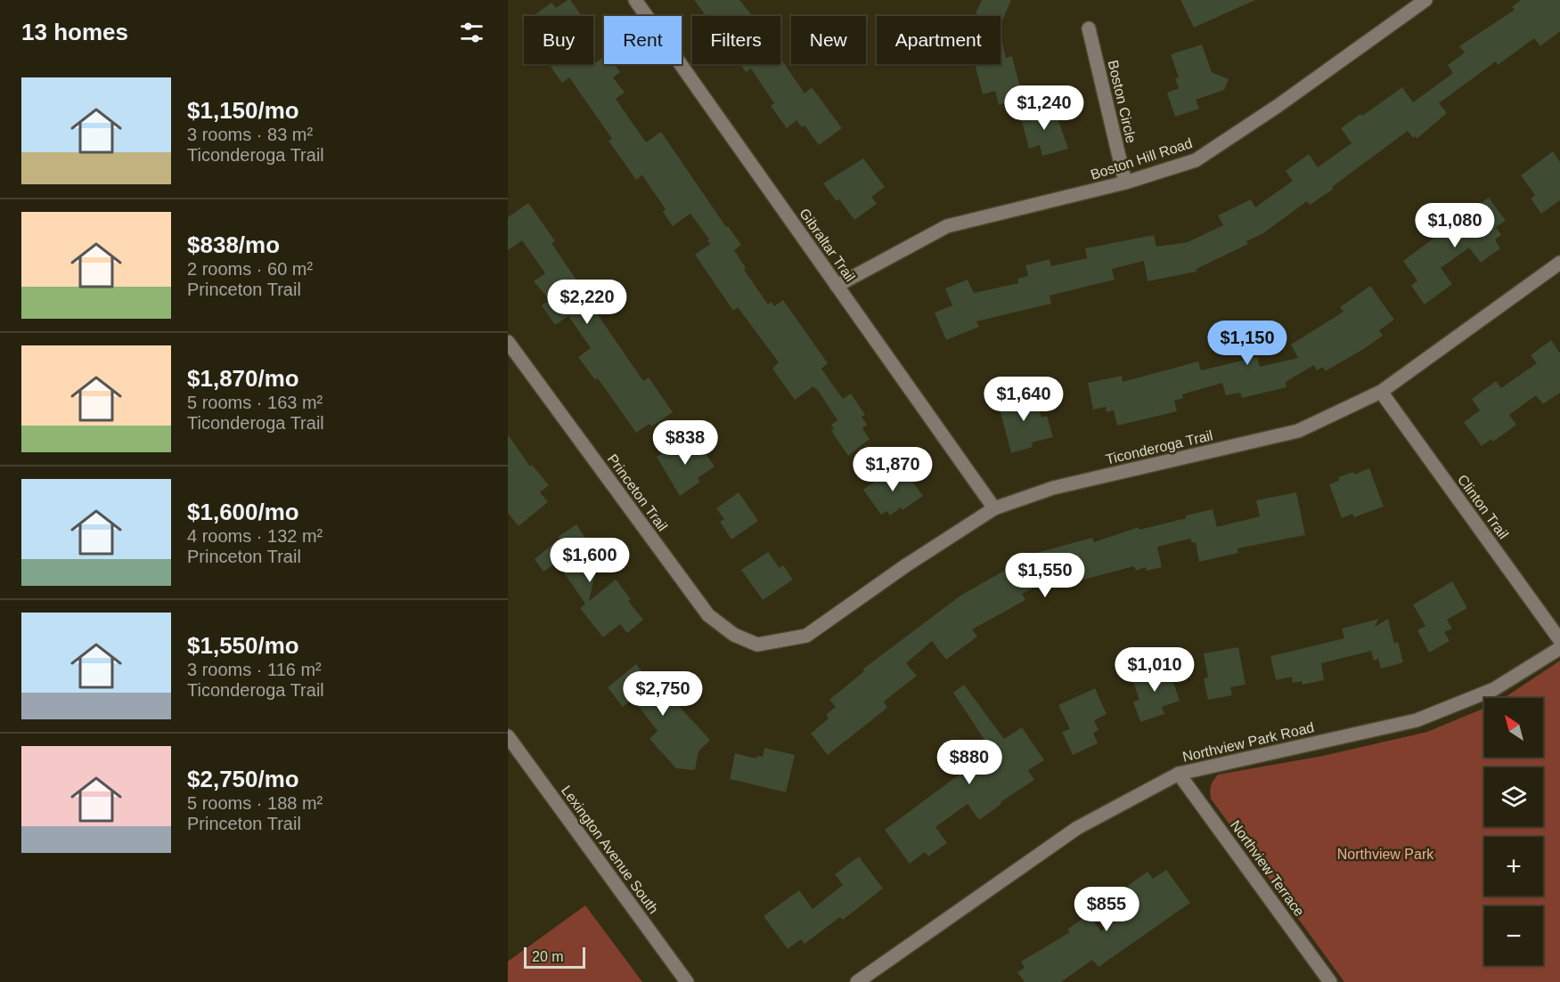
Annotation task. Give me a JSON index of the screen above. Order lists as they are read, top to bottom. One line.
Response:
{"streets":{"street":["Boston Circle","Boston Hill Road","Gibraltar Trail","Ticonderoga Trail","Princeton Trail","Clinton Trail","Northview Park Road","Lexington Avenue South","Northview Terrace"]},"crossings":[["Boston Circle","Boston Hill Road"],["Boston Hill Road","Gibraltar Trail"],["Gibraltar Trail","Ticonderoga Trail"],["Ticonderoga Trail","Princeton Trail"],["Ticonderoga Trail","Clinton Trail"],["Northview Park Road","Northview Terrace"]],"parks":["Northview Park"],"scale_bar":"20 m","north":"top left","page":{"heading":"13 homes","chip":["Buy","Rent","Filters","New","Apartment"],"list":[{"name":"$1,150/mo","note":"3 rooms · 83 m² · Ticonderoga Trail"},{"name":"$838/mo","note":"2 rooms · 60 m² · Princeton Trail"},{"name":"$1,870/mo","note":"5 rooms · 163 m² · Ticonderoga Trail"},{"name":"$1,600/mo","note":"4 rooms · 132 m² · Princeton Trail"},{"name":"$1,550/mo","note":"3 rooms · 116 m² · Ticonderoga Trail"},{"name":"$2,750/mo","note":"5 rooms · 188 m² · Princeton Trail"}],"price":["$1,240","$1,080","$2,220","$1,150","$1,640","$838","$1,870","$1,600","$1,550","$1,010","$2,750","$880","$855"],"map_buttons":["+","−"],"scale":"20 m"}}
